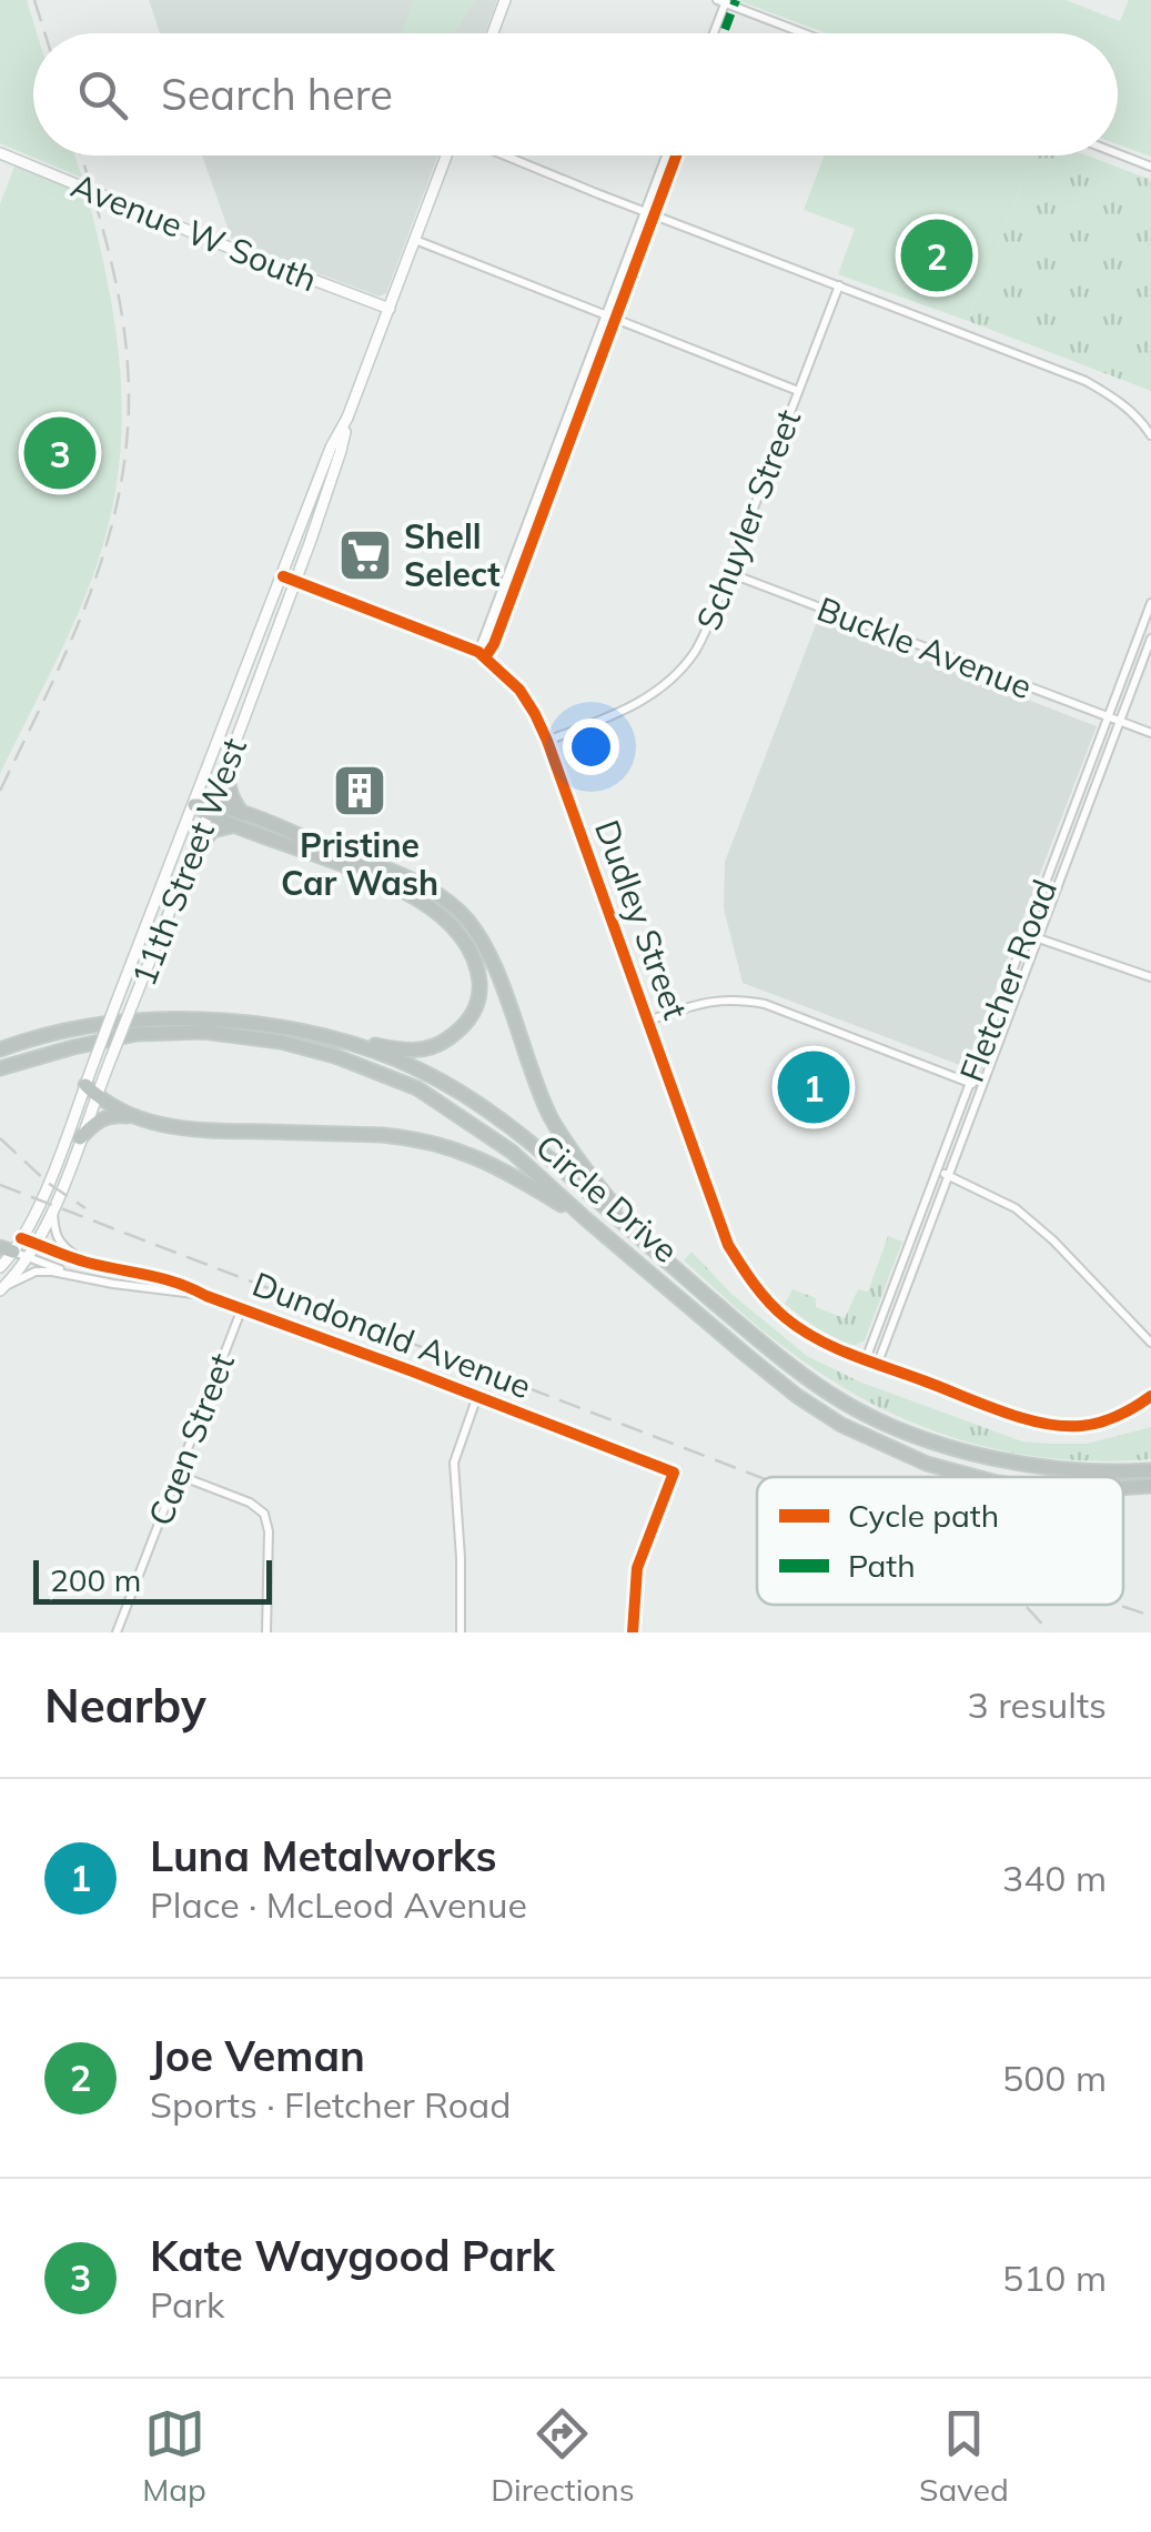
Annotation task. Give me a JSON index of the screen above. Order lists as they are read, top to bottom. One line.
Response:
{"streets":{"highway":["Circle Drive"],"main road":["Avenue W South","11th Street West"],"street":["Schuyler Street","Buckle Avenue","Dudley Street","Fletcher Road","Dundonald Avenue","Caen Street"]},"crossings":[["Avenue W South","11th Street West"],["Schuyler Street","Buckle Avenue"],["Schuyler Street","Dudley Street"],["Buckle Avenue","Fletcher Road"],["11th Street West","Dundonald Avenue"],["Dudley Street","Fletcher Road"],["Dundonald Avenue","Caen Street"]],"places":{"supermarket":["Shell Select"],"building":["Pristine Car Wash"]},"legend":["Cycle path","Path"],"scale_bar":"200 m","page":{"search":"Search here","pins":["2","3","1"],"scale":"200 m","heading":["Nearby","3 results"],"list":[{"mark":"1","name":"Luna Metalworks","note":"Place · McLeod Avenue","value":"340 m"},{"mark":"2","name":"Joe Veman","note":"Sports · Fletcher Road","value":"500 m"},{"mark":"3","name":"Kate Waygood Park","note":"Park","value":"510 m"}],"nav":["Map","Directions","Saved"]}}
